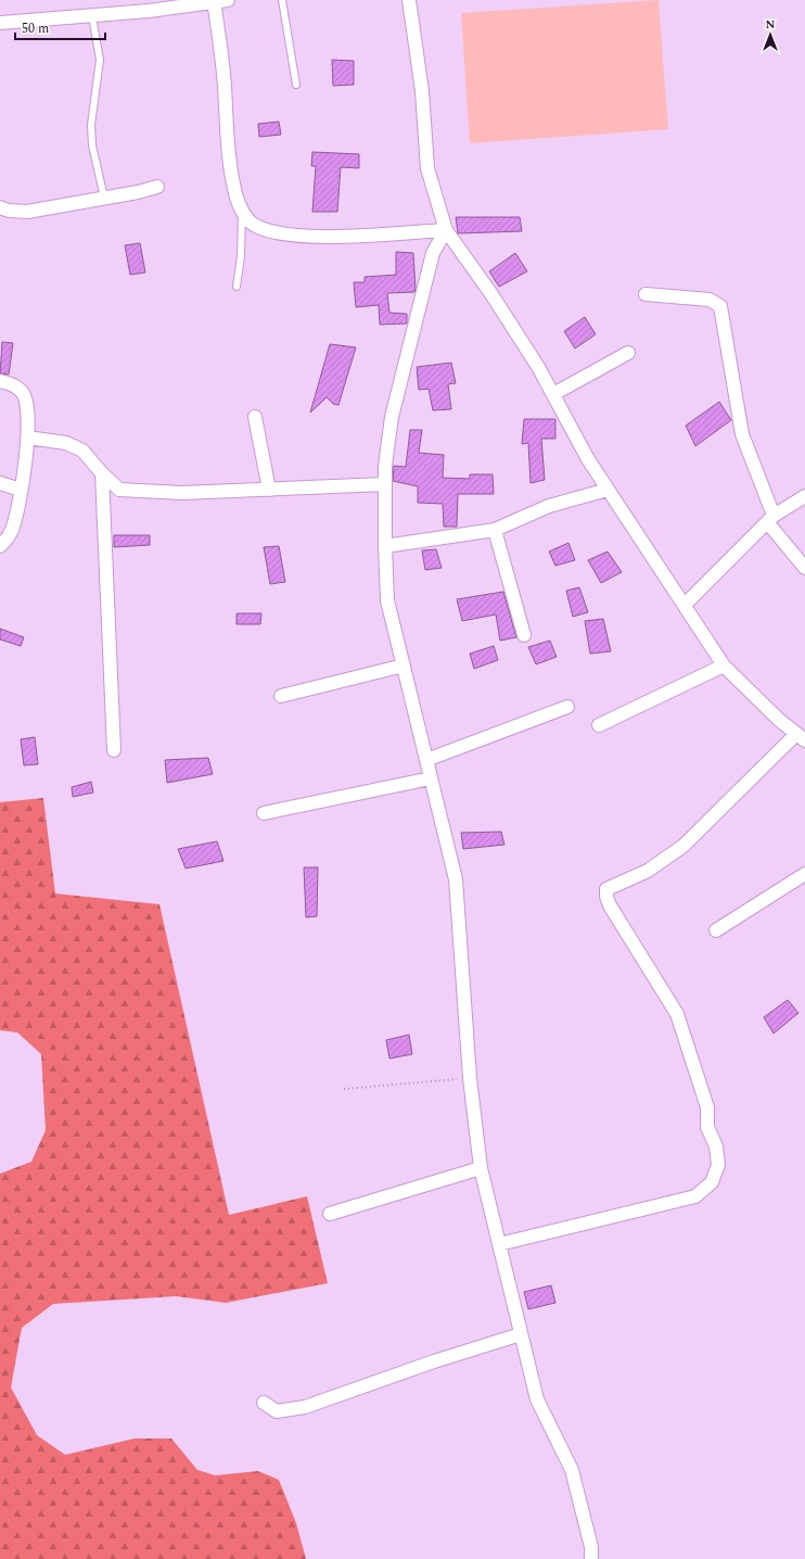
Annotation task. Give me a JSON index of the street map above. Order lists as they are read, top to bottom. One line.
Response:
{"scale_bar":"50 m","north":"top"}
